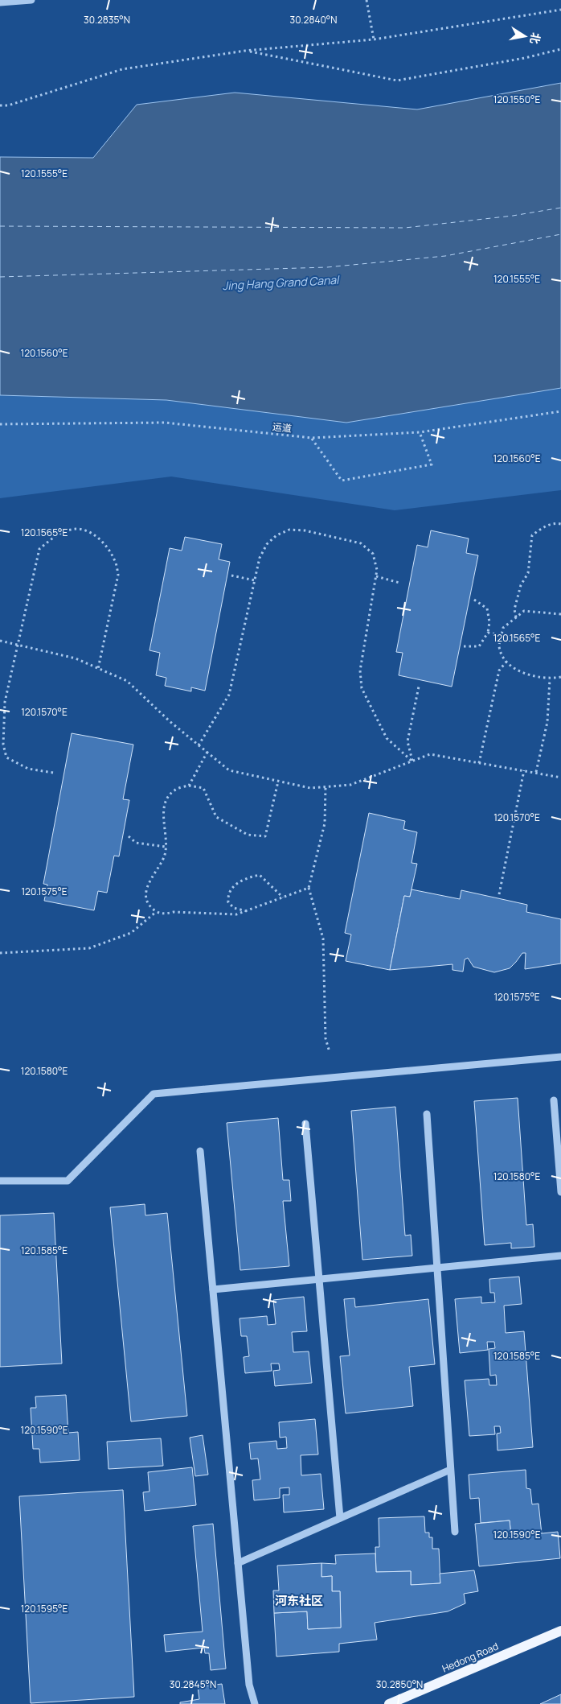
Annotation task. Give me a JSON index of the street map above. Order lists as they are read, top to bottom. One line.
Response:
{"streets":{"main road":["Hedong Road"],"path":["运道"]},"districts":["河东社区"],"water":["Jing Hang Grand Canal"],"north":"right","coordinates":["30.2840°N","30.2835°N","120.1550°E","120.1555°E","120.1560°E","120.1565°E","120.1570°E","120.1575°E","120.1580°E","120.1585°E","120.1590°E","120.1595°E","30.2845°N","30.2850°N"]}
